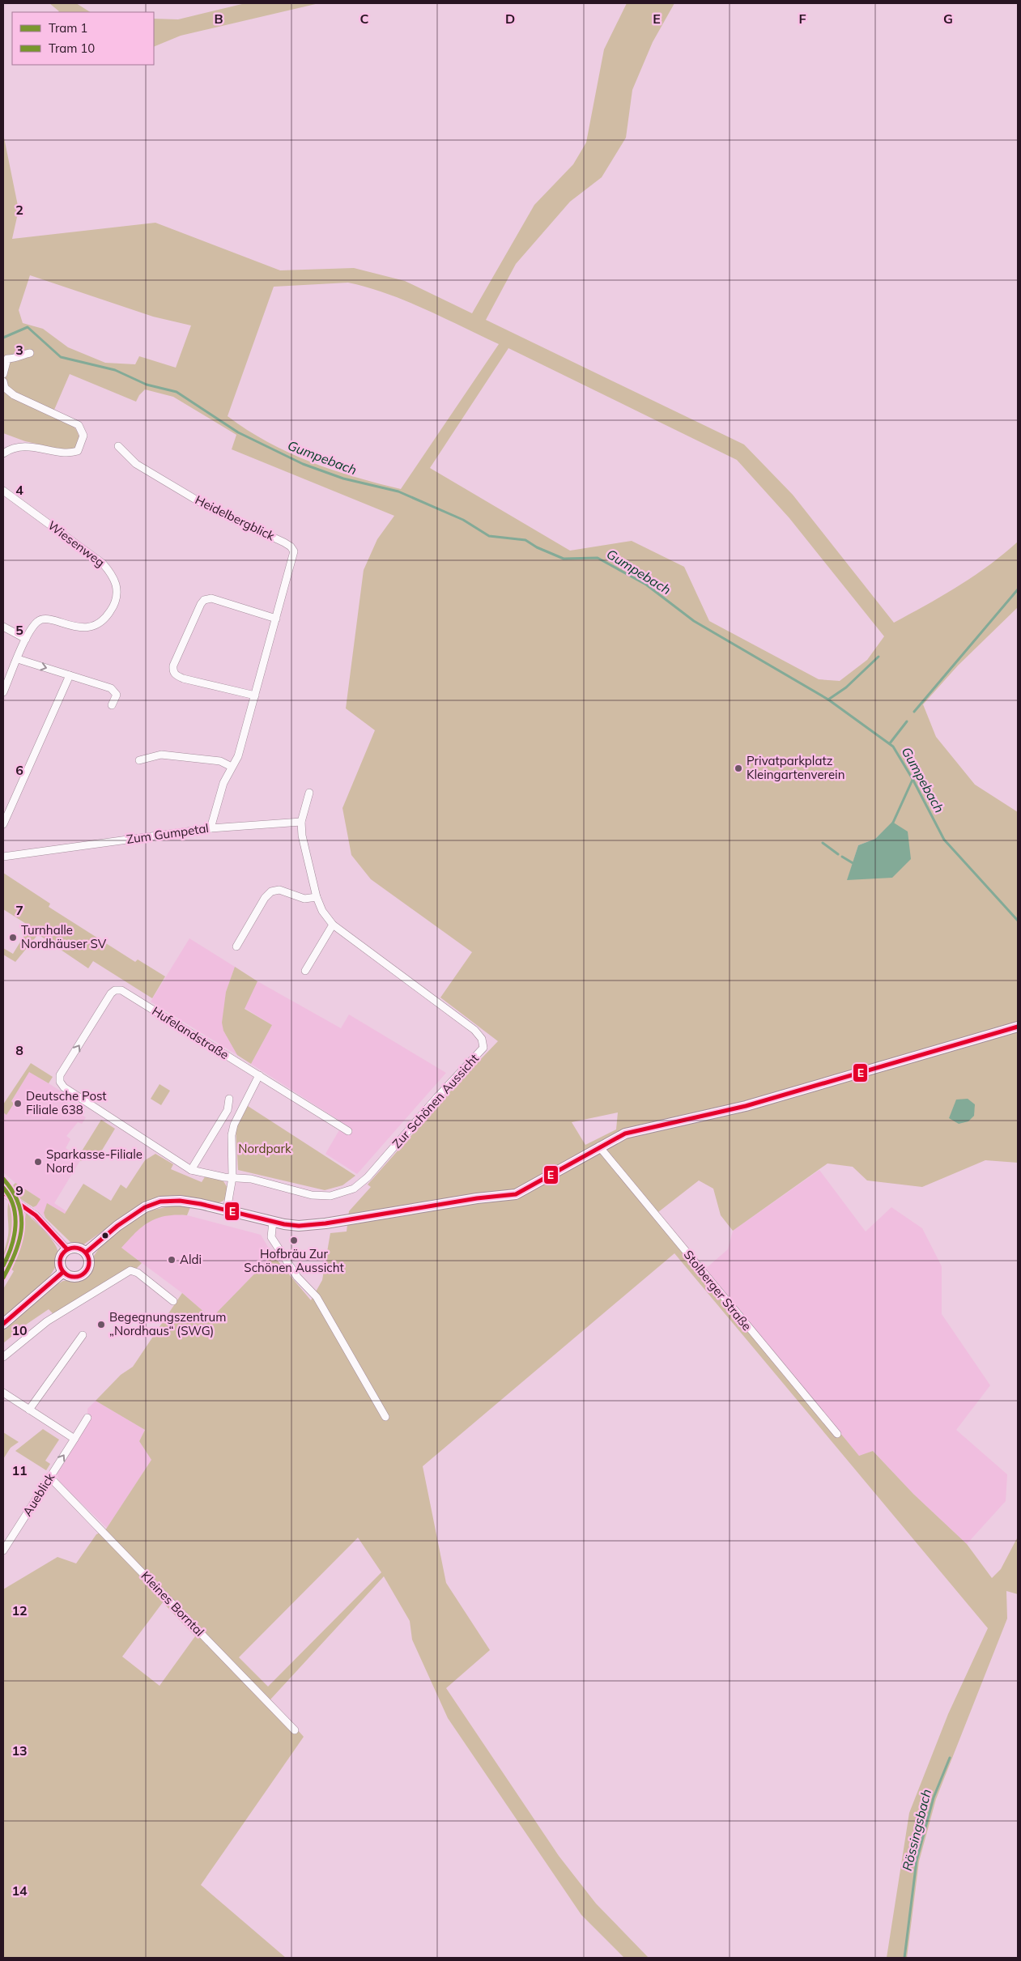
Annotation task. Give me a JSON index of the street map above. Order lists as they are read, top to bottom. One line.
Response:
{"streets":{"street":["Heidelbergblick","Wiesenweg","Zum Gumpetal","Hufelandstraße","Zur Schönen Aussicht","Stolberger Straße","Aueblick","Kleines Borntal"]},"crossings":[["Heidelbergblick","Zum Gumpetal"],["Zum Gumpetal","Zur Schönen Aussicht"],["Aueblick","Kleines Borntal"]],"water":["Gumpebach","Rössingsbach"],"parks":["Nordpark"],"places":["Privatparkplatz Kleingartenverein","Turnhalle Nordhäuser SV","Deutsche Post Filiale 638","Sparkasse-Filiale Nord","Hofbräu Zur Schönen Aussicht","Aldi","Begegnungszentrum „Nordhaus“ (SWG)"],"lines":["transit line E","tram line 1","tram line 10"],"legend":["Tram 1","Tram 10"],"grid":{"columns":["B","C","D","E","F","G"],"rows":["2","3","4","5","6","7","8","9","10","11","12","13","14"]}}
